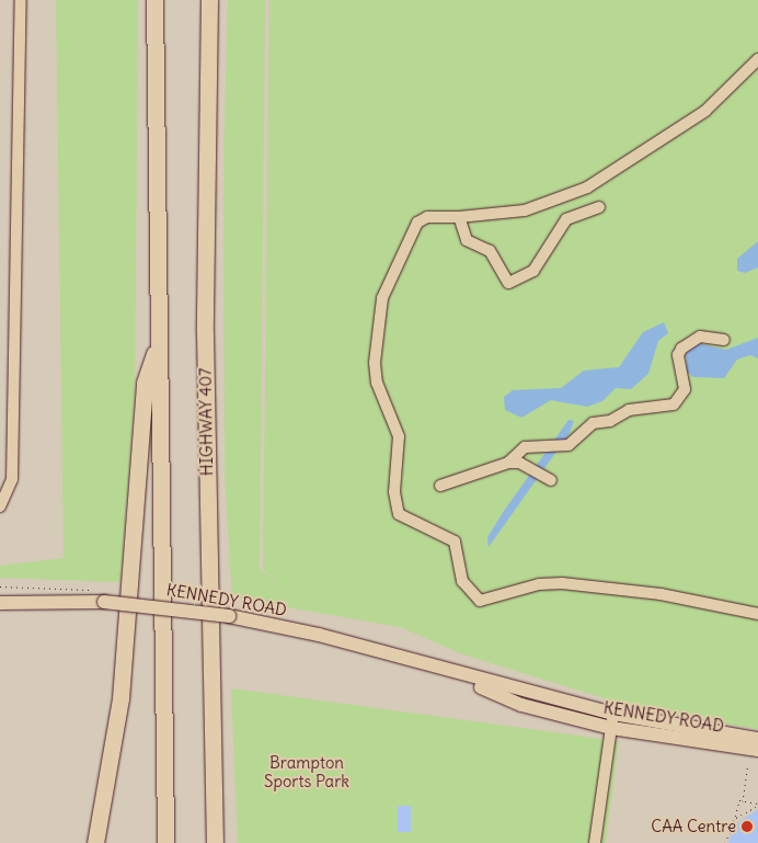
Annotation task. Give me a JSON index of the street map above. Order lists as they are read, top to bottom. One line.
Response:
{"streets":{"highway":["HIGHWAY 407"],"main road":["KENNEDY ROAD"]},"parks":["Brampton Sports Park"],"places":["CAA Centre"]}
